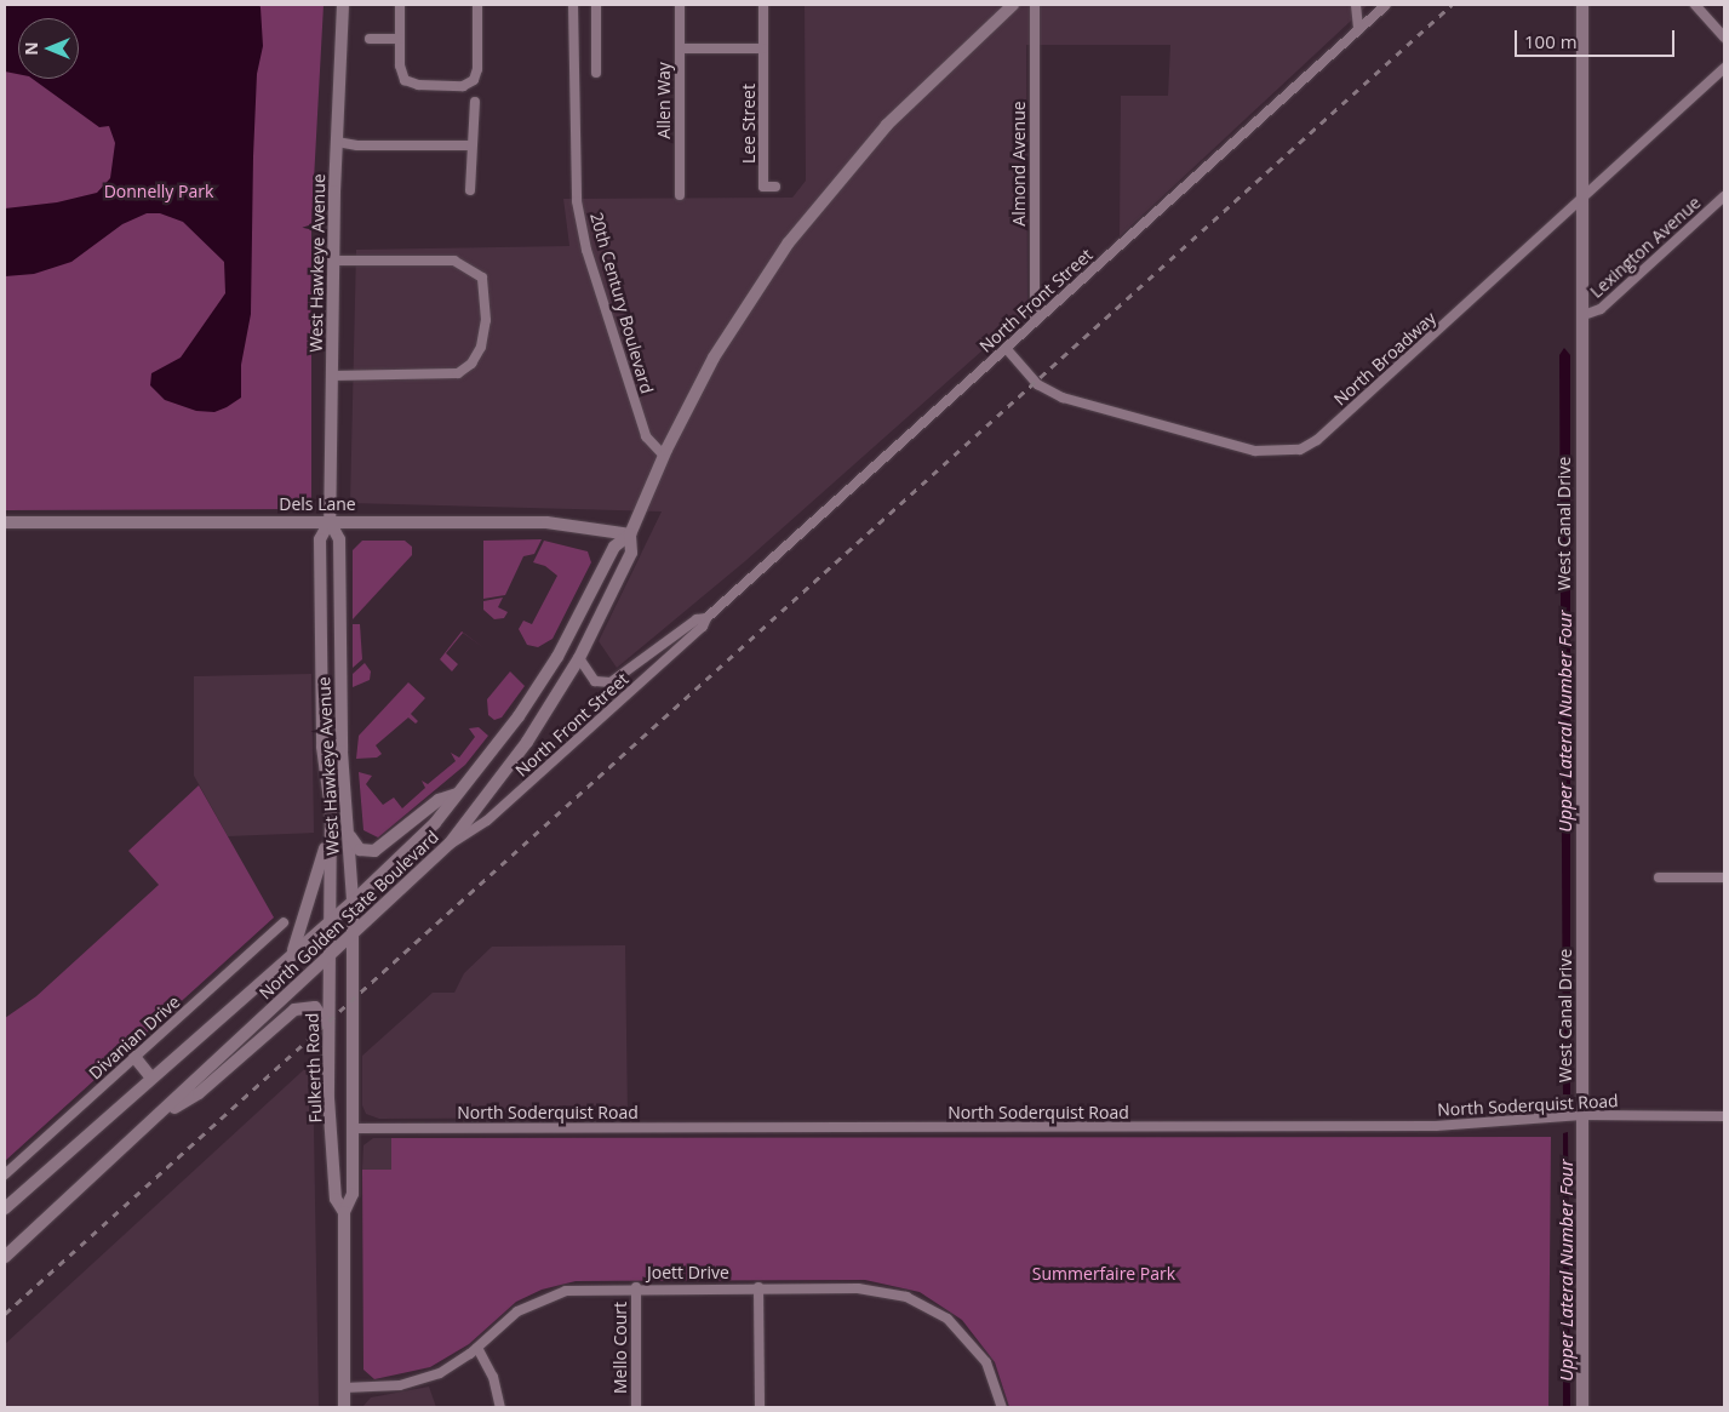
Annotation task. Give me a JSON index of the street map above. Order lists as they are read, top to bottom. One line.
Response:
{"streets":{"street":["Allen Way","Lee Street","Almond Avenue","Lexington Avenue","West Hawkeye Avenue","North Front Street","20th Century Boulevard","North Broadway","Dels Lane","West Canal Drive","North Golden State Boulevard","Divanian Drive","Fulkerth Road","North Soderquist Road","Joett Drive","Mello Court"]},"crossings":[["Almond Avenue","North Front Street"],["Lexington Avenue","West Canal Drive"],["West Hawkeye Avenue","Dels Lane"],["West Hawkeye Avenue","North Golden State Boulevard"],["West Hawkeye Avenue","Fulkerth Road"],["North Front Street","North Broadway"],["North Front Street","North Golden State Boulevard"],["20th Century Boulevard","North Golden State Boulevard"],["North Broadway","West Canal Drive"],["Dels Lane","North Golden State Boulevard"],["West Canal Drive","North Soderquist Road"],["North Golden State Boulevard","Fulkerth Road"],["Fulkerth Road","North Soderquist Road"],["Fulkerth Road","Joett Drive"],["Joett Drive","Mello Court"]],"water":["Upper Lateral Number Four"],"parks":["Donnelly Park","Summerfaire Park"],"scale_bar":"100 m","north":"left"}
